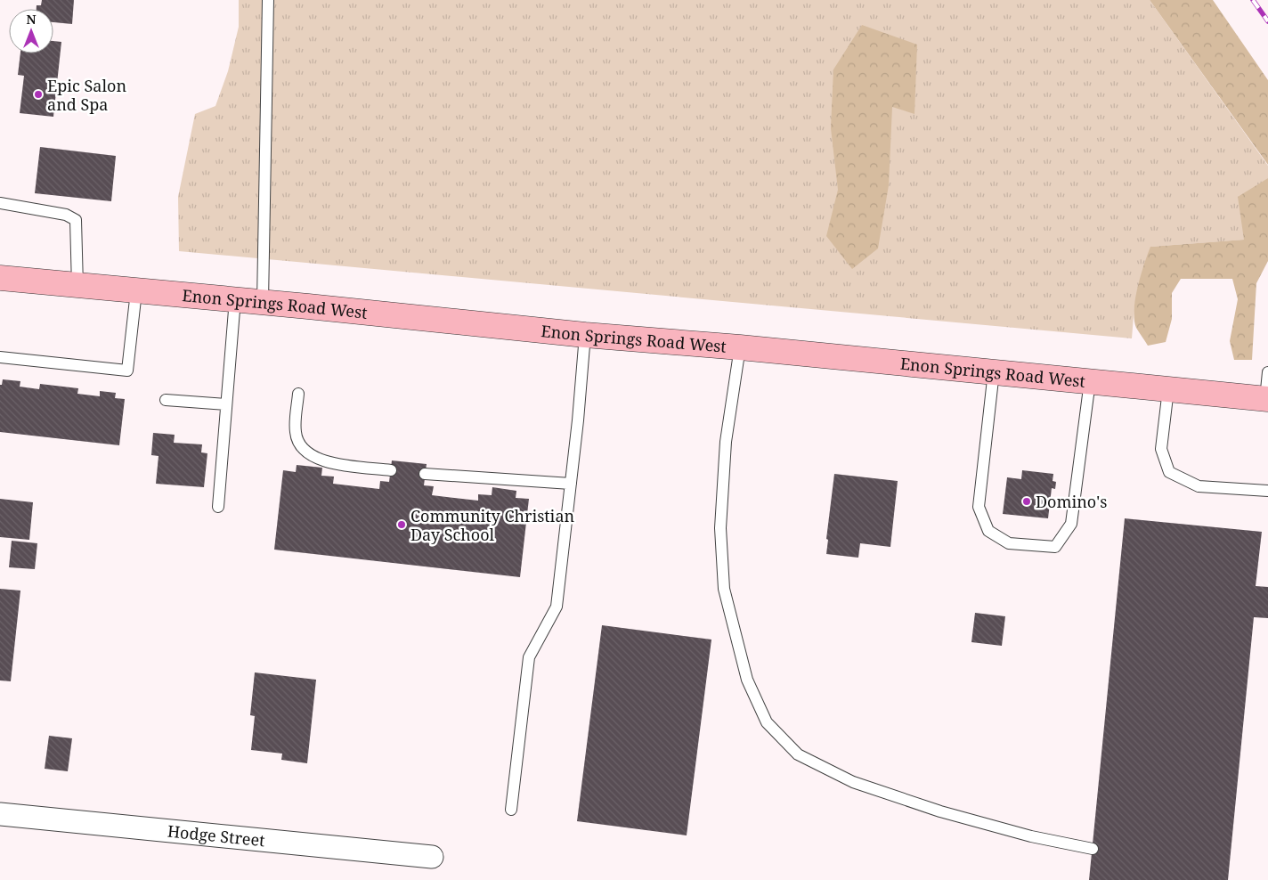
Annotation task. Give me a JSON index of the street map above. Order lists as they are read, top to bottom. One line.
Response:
{"streets":{"street":["Enon Springs Road West","Hodge Street"]},"places":["Epic Salon and Spa","Domino's","Community Christian Day School"],"north":"top"}
